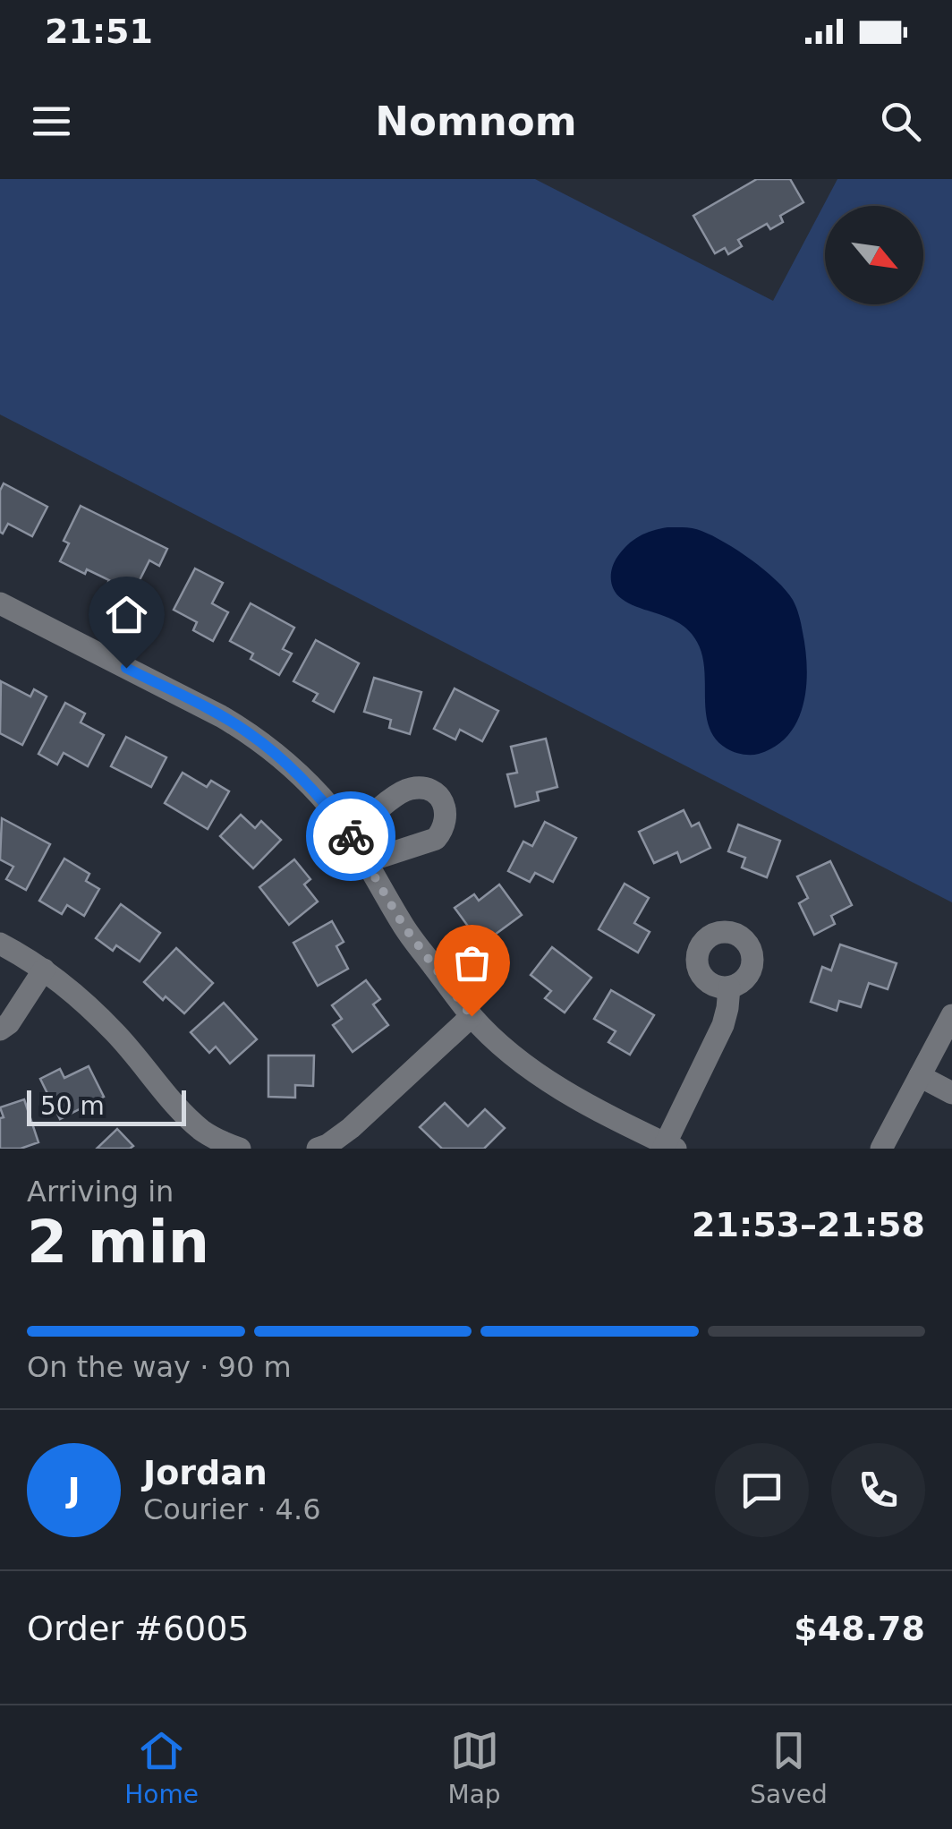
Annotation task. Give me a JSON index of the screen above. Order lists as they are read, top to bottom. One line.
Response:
{"scale_bar":"50 m","north":"bottom right","page":{"status":"21:51","header":"Nomnom","scale":"50 m","heading":["2 min","Arriving in","21:53–21:58"],"panel":["Jordan","Courier · 4.6","Order #6005","$48.78"],"bar":"On the way · 90 m","round":"J","tabs":["Home","Map","Saved"]}}
